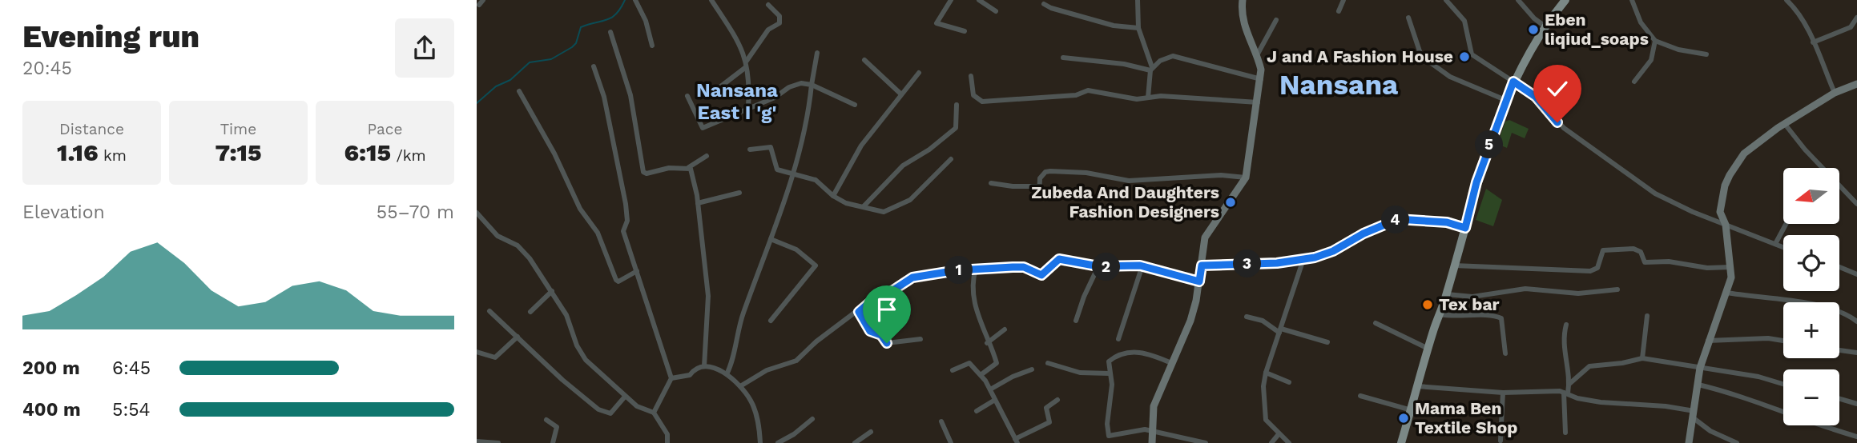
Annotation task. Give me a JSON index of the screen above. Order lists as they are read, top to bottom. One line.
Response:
{"districts":["Nansana","Nansana East I 'g'"],"places":["Eben liqiud_soaps","J and A Fashion House","Zubeda And Daughters Fashion Designers","Tex bar","Mama Ben Textile Shop"],"north":"left","page":{"heading":["Evening run","20:45"],"stats":[["Distance","1.16 km"],["Time","7:15"],["Pace","6:15 /km"]],"pins":["5","4","3","2","1"],"map_buttons":["+","−"],"chart":["Elevation","55–70 m"],"list":[{"name":"200 m","note":"6:45"},{"name":"400 m","note":"5:54"}]}}
